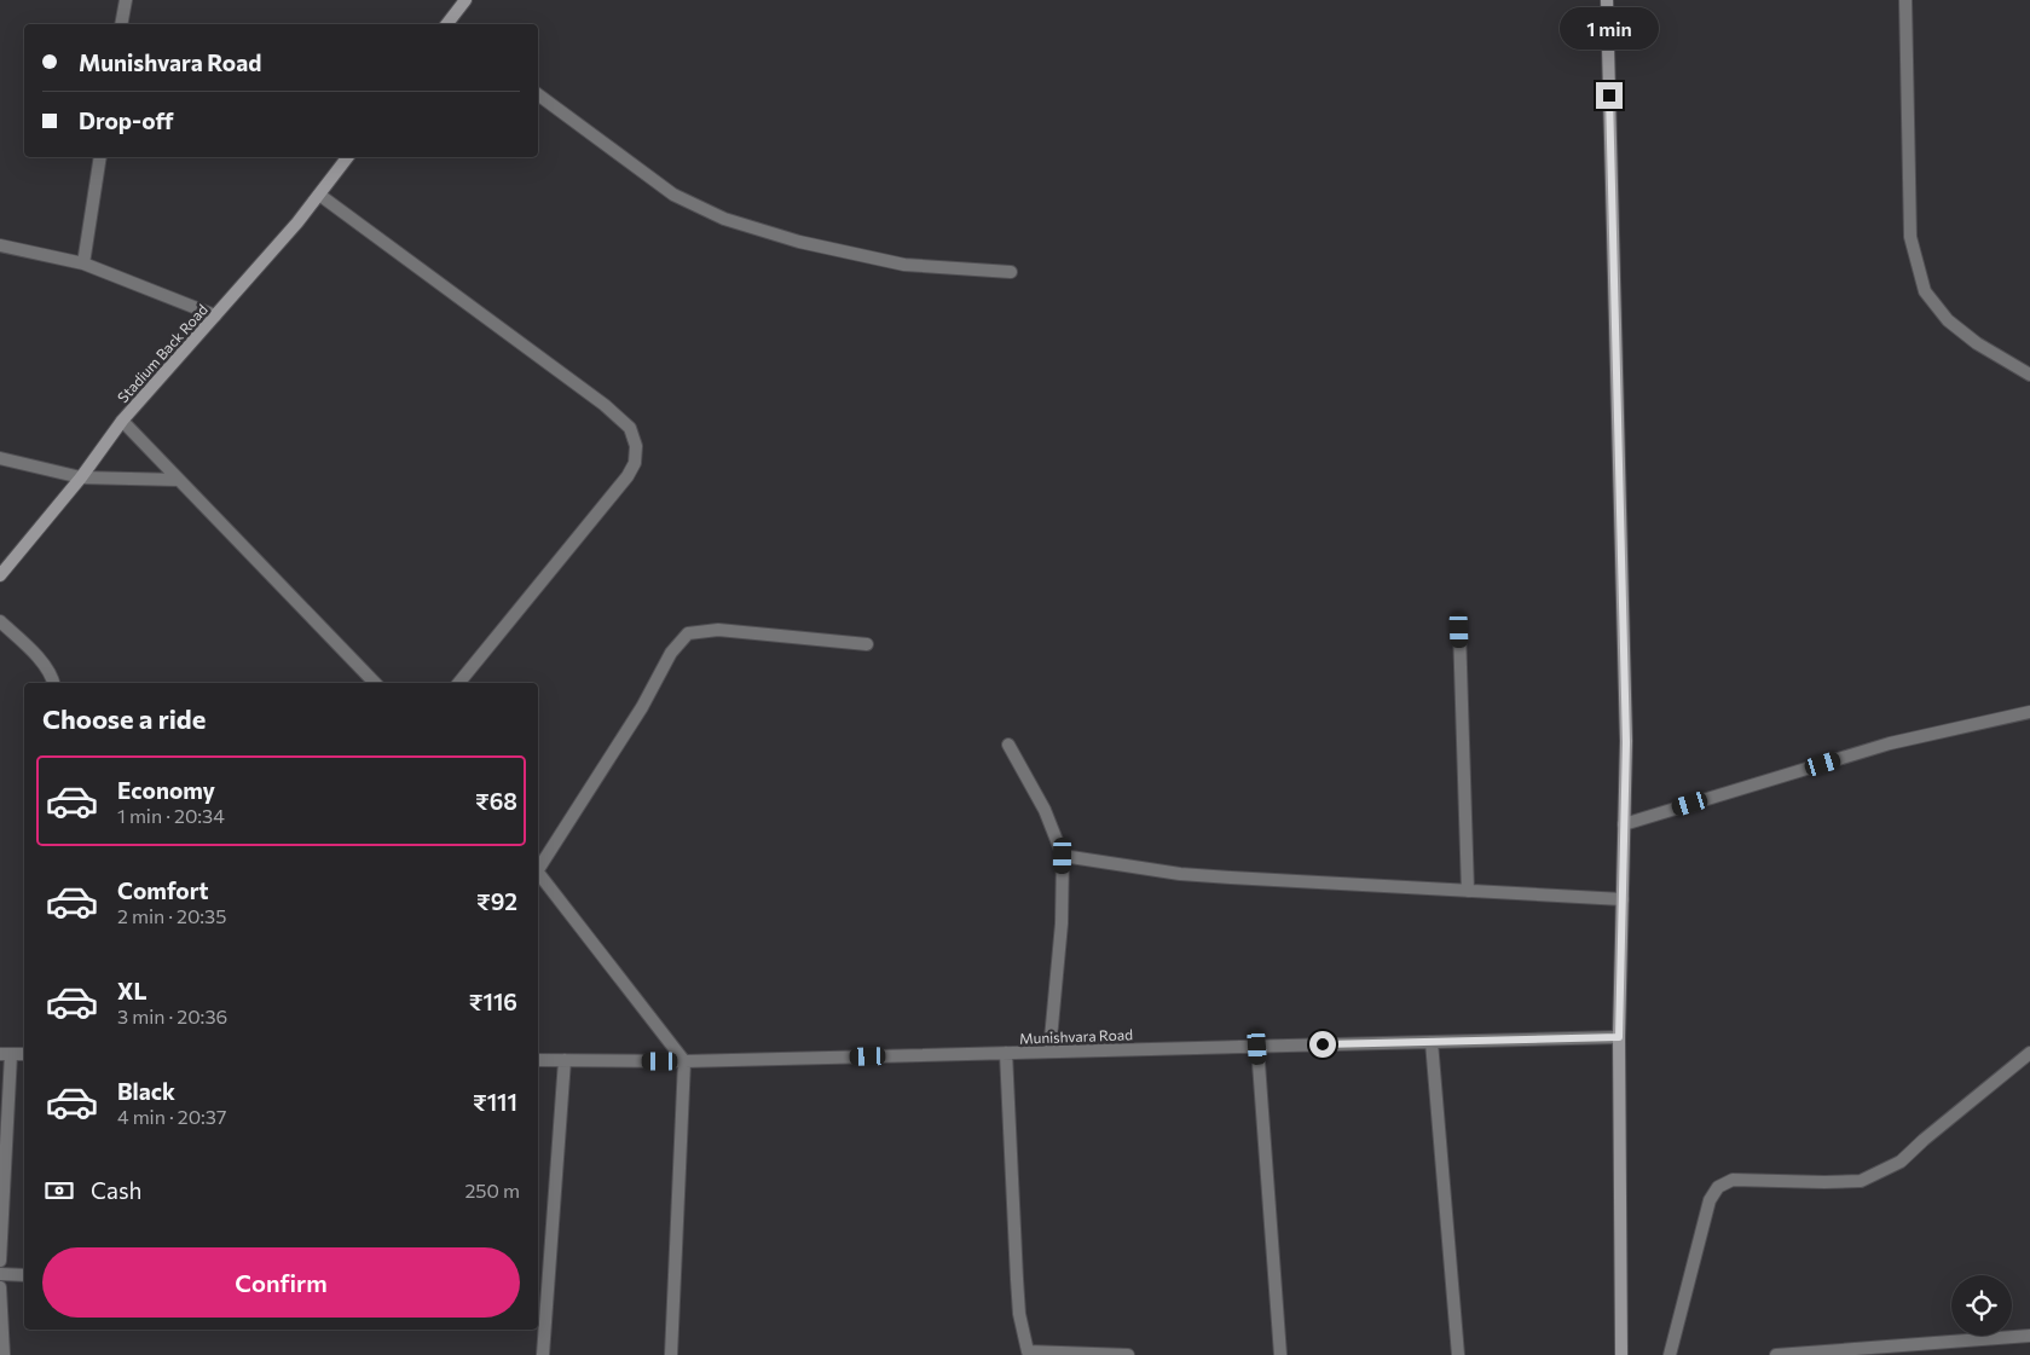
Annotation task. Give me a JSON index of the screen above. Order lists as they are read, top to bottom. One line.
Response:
{"streets":{"street":["Stadium Back Road","Munishvara Road"]},"page":{"bubble":"1 min","banner":["Munishvara Road","Drop-off"],"heading":"Choose a ride","list":[{"name":"Economy","note":"1 min · 20:34","value":"₹68"},{"name":"Comfort","note":"2 min · 20:35","value":"₹92"},{"name":"XL","note":"3 min · 20:36","value":"₹116"},{"name":"Black","note":"4 min · 20:37","value":"₹111"}],"pay":["Cash","250 m"],"buttons":"Confirm"}}
